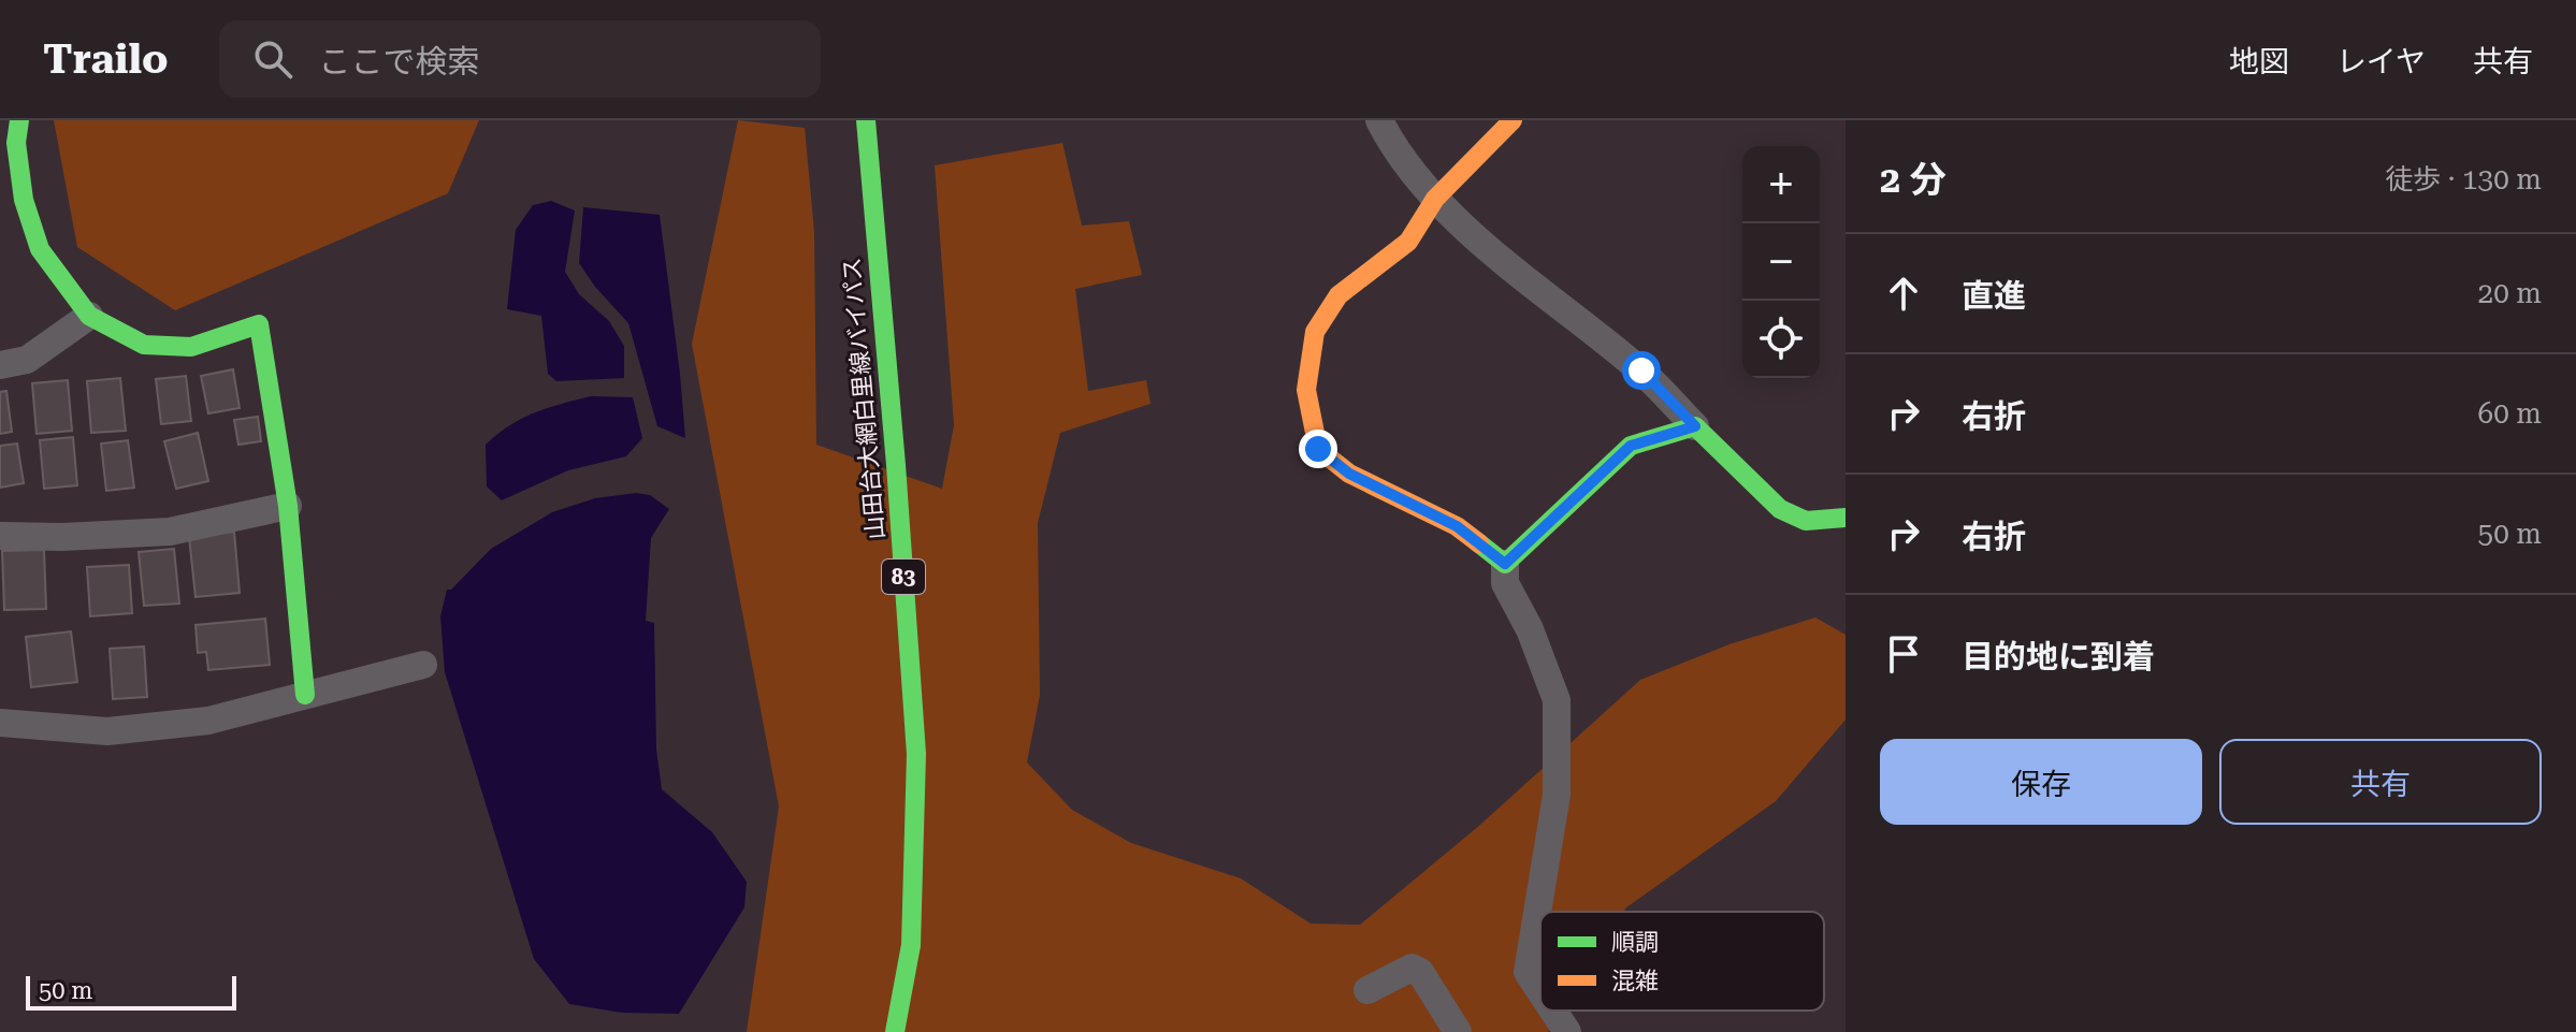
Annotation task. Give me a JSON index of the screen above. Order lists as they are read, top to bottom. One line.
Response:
{"streets":{"street":["山田台大網白里線バイパス","83"]},"legend":["順調","混雑"],"scale_bar":"50 m","page":{"header":"Trailo","search":"ここで検索","nav":["地図","レイヤ","共有"],"heading":["2 分","徒歩 · 130 m"],"map_buttons":["+","−"],"list":[["直進","20 m"],["右折","60 m"],["右折","50 m"],"目的地に到着"],"buttons":["保存","共有"],"scale":"50 m"}}
